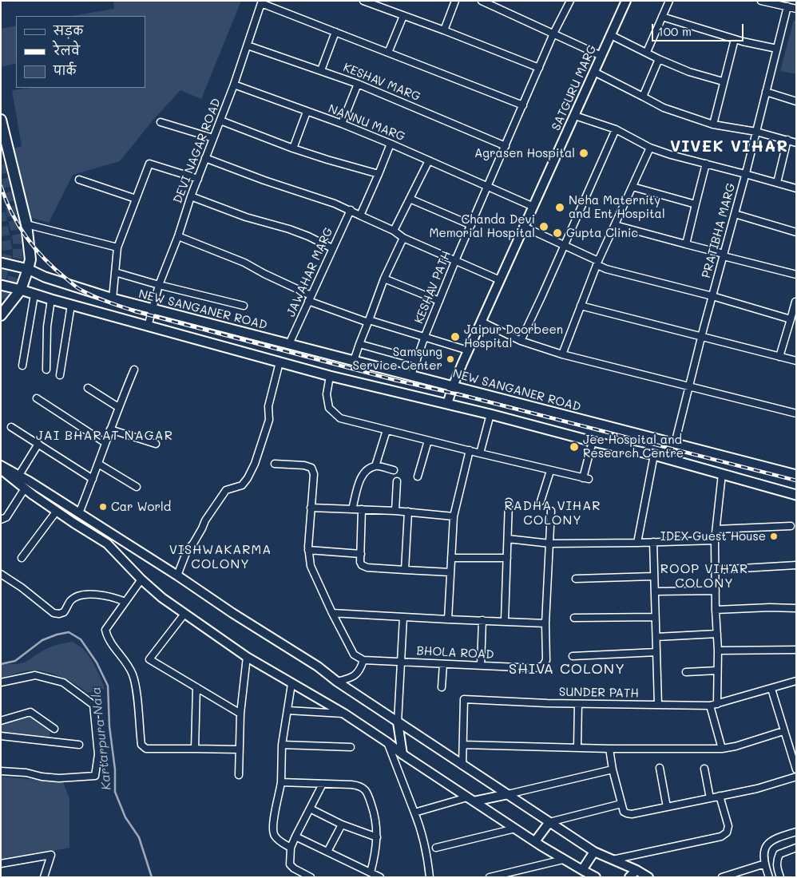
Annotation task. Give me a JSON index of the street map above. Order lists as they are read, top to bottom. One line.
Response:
{"streets":{"main road":["NEW SANGANER ROAD"],"street":["KESHAV MARG","SATGURU MARG","NANNU MARG","DEVI NAGAR ROAD","PRATIBHA MARG","JAWAHAR MARG","KESHAV PATH","BHOLA ROAD","SUNDER PATH"]},"crossings":[["KESHAV MARG","DEVI NAGAR ROAD"],["KESHAV MARG","KESHAV PATH"],["SATGURU MARG","NANNU MARG"],["SATGURU MARG","NEW SANGANER ROAD"],["NANNU MARG","DEVI NAGAR ROAD"],["NANNU MARG","KESHAV PATH"],["DEVI NAGAR ROAD","NEW SANGANER ROAD"],["PRATIBHA MARG","NEW SANGANER ROAD"],["JAWAHAR MARG","NEW SANGANER ROAD"],["KESHAV PATH","NEW SANGANER ROAD"]],"districts":["VIVEK VIHAR","JAI BHARAT NAGAR","RADHA VIHAR COLONY","VISHWAKARMA COLONY","ROOP VIHAR COLONY","SHIVA COLONY"],"water":["Kartarpura Nala"],"places":["Agrasen Hospital","Neha Maternity and Ent Hospital","Chanda Devi Memorial Hospital","Gupta Clinic","Jaipur Doorbeen Hospital","Samsung Service Center","Jee Hospital and Research Centre","Car World","IDEX Guest House"],"legend":["सड़क","रेलवे","पार्क"],"scale_bar":"100 m"}
